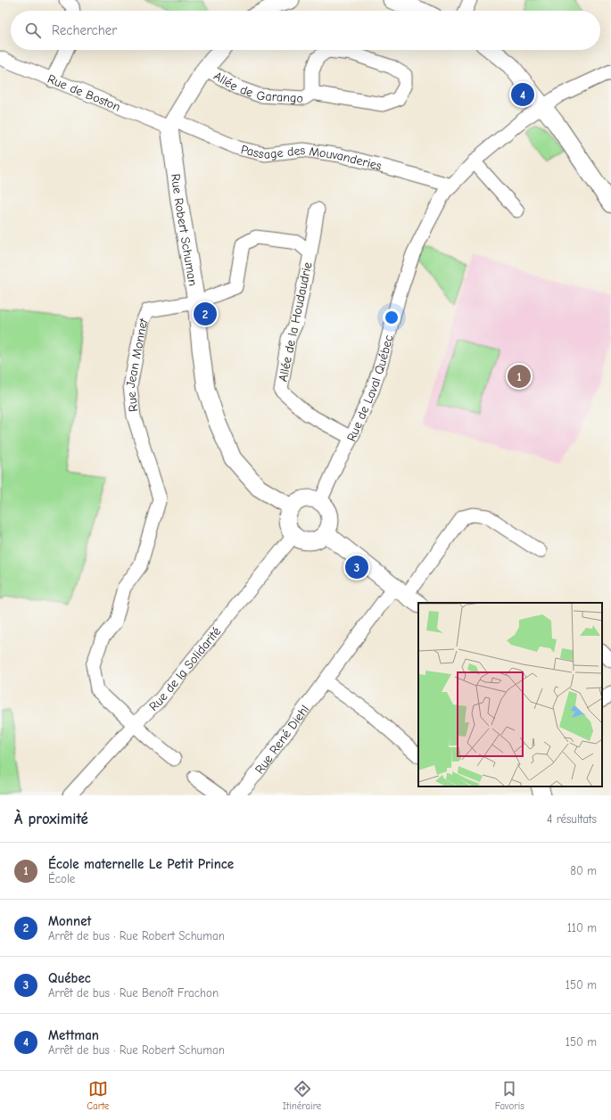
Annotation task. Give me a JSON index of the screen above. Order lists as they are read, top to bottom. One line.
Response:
{"streets":{"street":["Allée de Garango","Rue de Boston","Passage des Mouvanderies","Rue Robert Schuman","Allée de la Houdaudrie","Rue Jean Monnet","Rue de Laval Québec","Rue de la Solidarité","Rue René Diehl"]},"crossings":[["Rue de Boston","Passage des Mouvanderies"],["Rue de Boston","Rue Robert Schuman"],["Passage des Mouvanderies","Rue Robert Schuman"],["Passage des Mouvanderies","Rue de Laval Québec"],["Rue Robert Schuman","Allée de la Houdaudrie"],["Rue Robert Schuman","Rue Jean Monnet"],["Rue Robert Schuman","Rue de Laval Québec"],["Rue Robert Schuman","Rue de la Solidarité"],["Allée de la Houdaudrie","Rue Jean Monnet"],["Allée de la Houdaudrie","Rue de Laval Québec"],["Rue Jean Monnet","Rue de la Solidarité"],["Rue de Laval Québec","Rue de la Solidarité"]],"page":{"search":"Rechercher","pins":["4","2","1","3"],"heading":["À proximité","4 résultats"],"list":[{"mark":"1","name":"École maternelle Le Petit Prince","note":"École","value":"80 m"},{"mark":"2","name":"Monnet","note":"Arrêt de bus · Rue Robert Schuman","value":"110 m"},{"mark":"3","name":"Québec","note":"Arrêt de bus · Rue Benoît Frachon","value":"150 m"},{"mark":"4","name":"Mettman","note":"Arrêt de bus · Rue Robert Schuman","value":"150 m"}],"nav":["Carte","Itinéraire","Favoris"]}}
